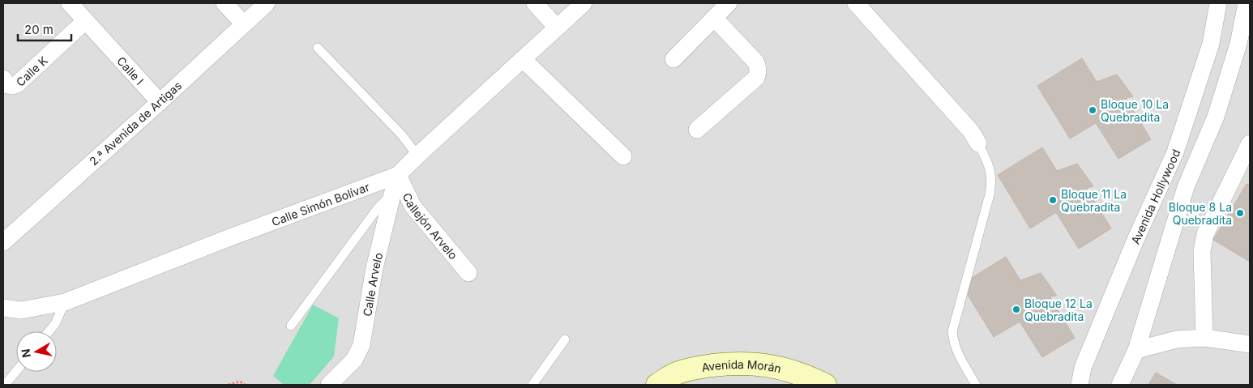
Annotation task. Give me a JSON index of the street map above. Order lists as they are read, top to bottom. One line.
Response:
{"streets":{"main road":["Avenida Morán"],"street":["Calle K","Calle I","2.ª Avenida de Artigas","Avenida Hollywood","Calle Simón Bolívar","Callejón Arvelo","Calle Arvelo"]},"crossings":[["Calle K","Calle I"],["Calle I","2.ª Avenida de Artigas"],["Calle Simón Bolívar","Callejón Arvelo"],["Calle Simón Bolívar","Calle Arvelo"],["Callejón Arvelo","Calle Arvelo"]],"places":["Bloque 10 La Quebradita","Bloque 11 La Quebradita","Bloque 8 La Quebradita","Bloque 12 La Quebradita"],"scale_bar":"20 m","north":"left"}
